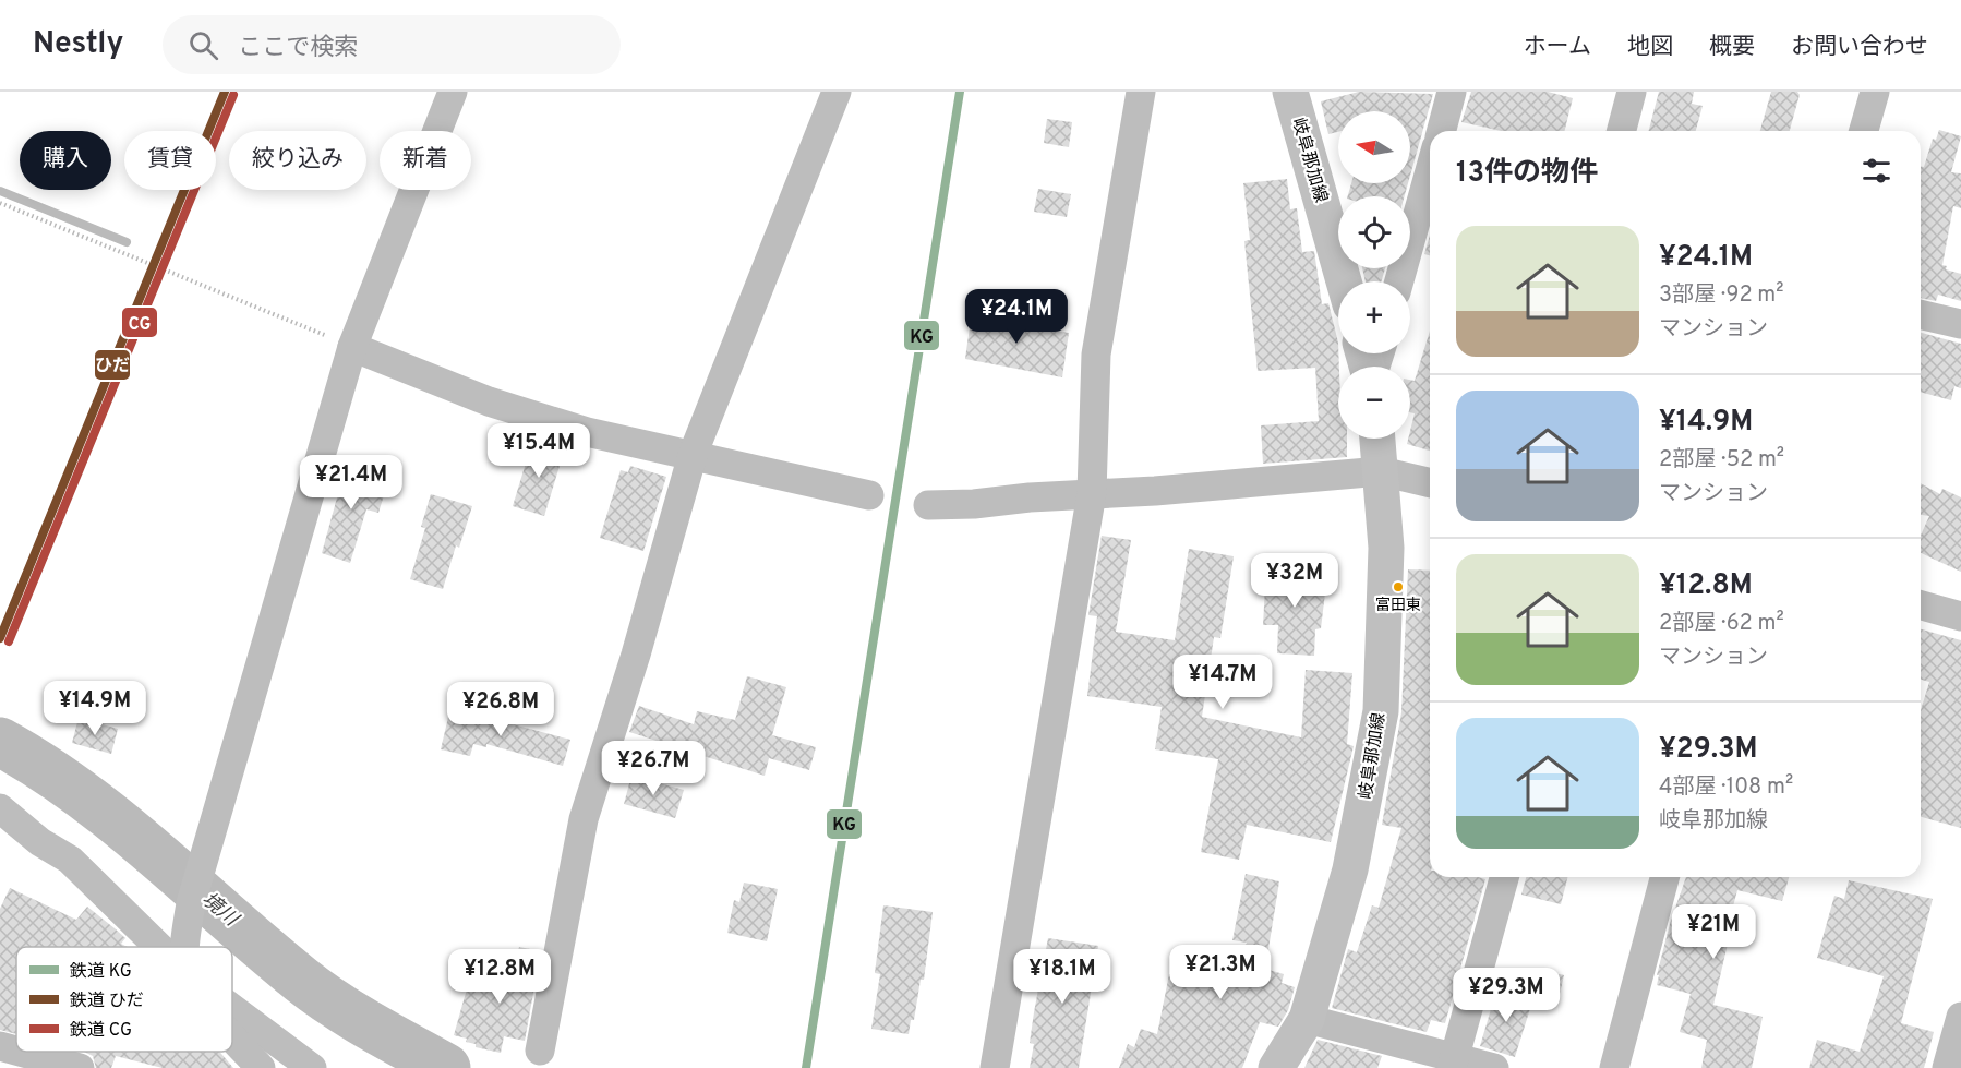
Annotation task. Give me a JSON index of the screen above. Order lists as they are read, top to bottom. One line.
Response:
{"streets":{"main road":["岐阜那加線"]},"water":["境川"],"places":["富田東"],"lines":["rail line KG","rail line ひだ","rail line CG"],"legend":["鉄道 KG","鉄道 ひだ","鉄道 CG"],"north":"left","page":{"header":"Nestly","search":"ここで検索","nav":["ホーム","地図","概要","お問い合わせ"],"map_buttons":["+","−"],"chip":["購入","賃貸","絞り込み","新着"],"heading":"13件の物件","list":[{"name":"¥24.1M","note":"3部屋 · 92 m² · マンション"},{"name":"¥14.9M","note":"2部屋 · 52 m² · マンション"},{"name":"¥12.8M","note":"2部屋 · 62 m² · マンション"},{"name":"¥29.3M","note":"4部屋 · 108 m² · 岐阜那加線"}],"price":["¥24.1M","¥15.4M","¥21.4M","¥32M","¥14.7M","¥14.9M","¥26.8M","¥26.7M","¥21M","¥21.3M","¥12.8M","¥18.1M","¥29.3M"]}}
